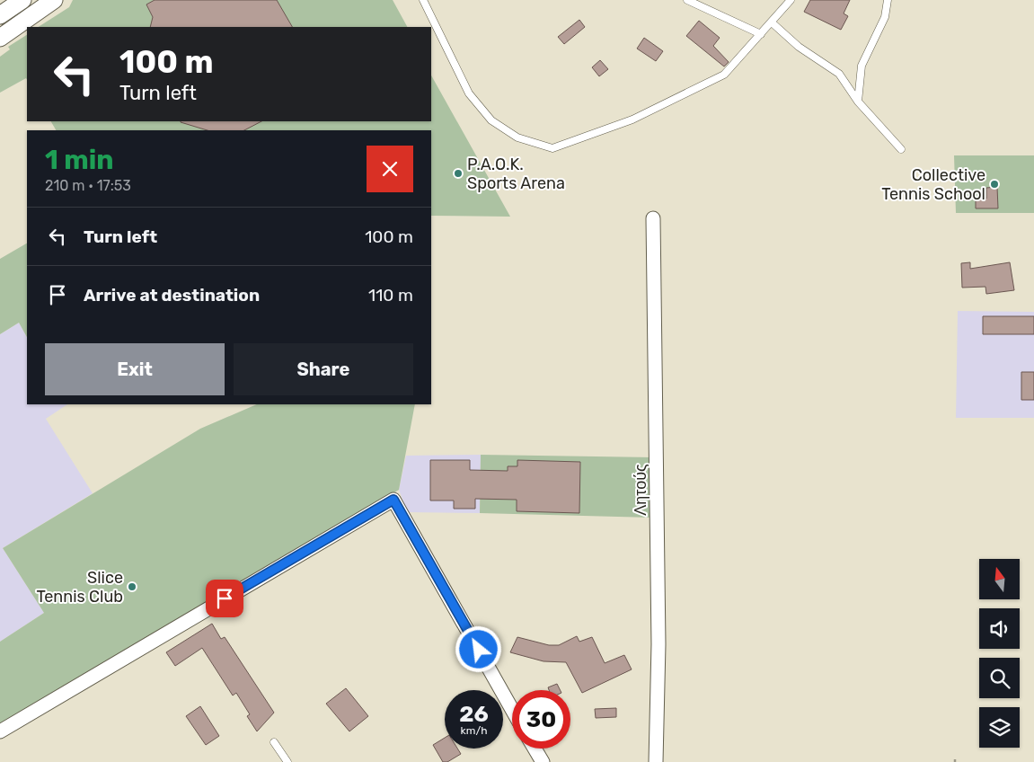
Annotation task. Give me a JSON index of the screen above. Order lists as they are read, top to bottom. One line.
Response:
{"streets":{"street":["Λητούς"]},"places":["P.A.O.K. Sports Arena","Collective Tennis School","Slice Tennis Club"],"north":"top","page":{"turn":["100 m","Turn left"],"heading":["1 min","210 m · 17:53"],"list":[{"name":"Turn left","value":"100 m"},{"name":"Arrive at destination","value":"110 m"}],"buttons":["Exit","Share"],"speed":"26 km/h","limit":"30"}}
